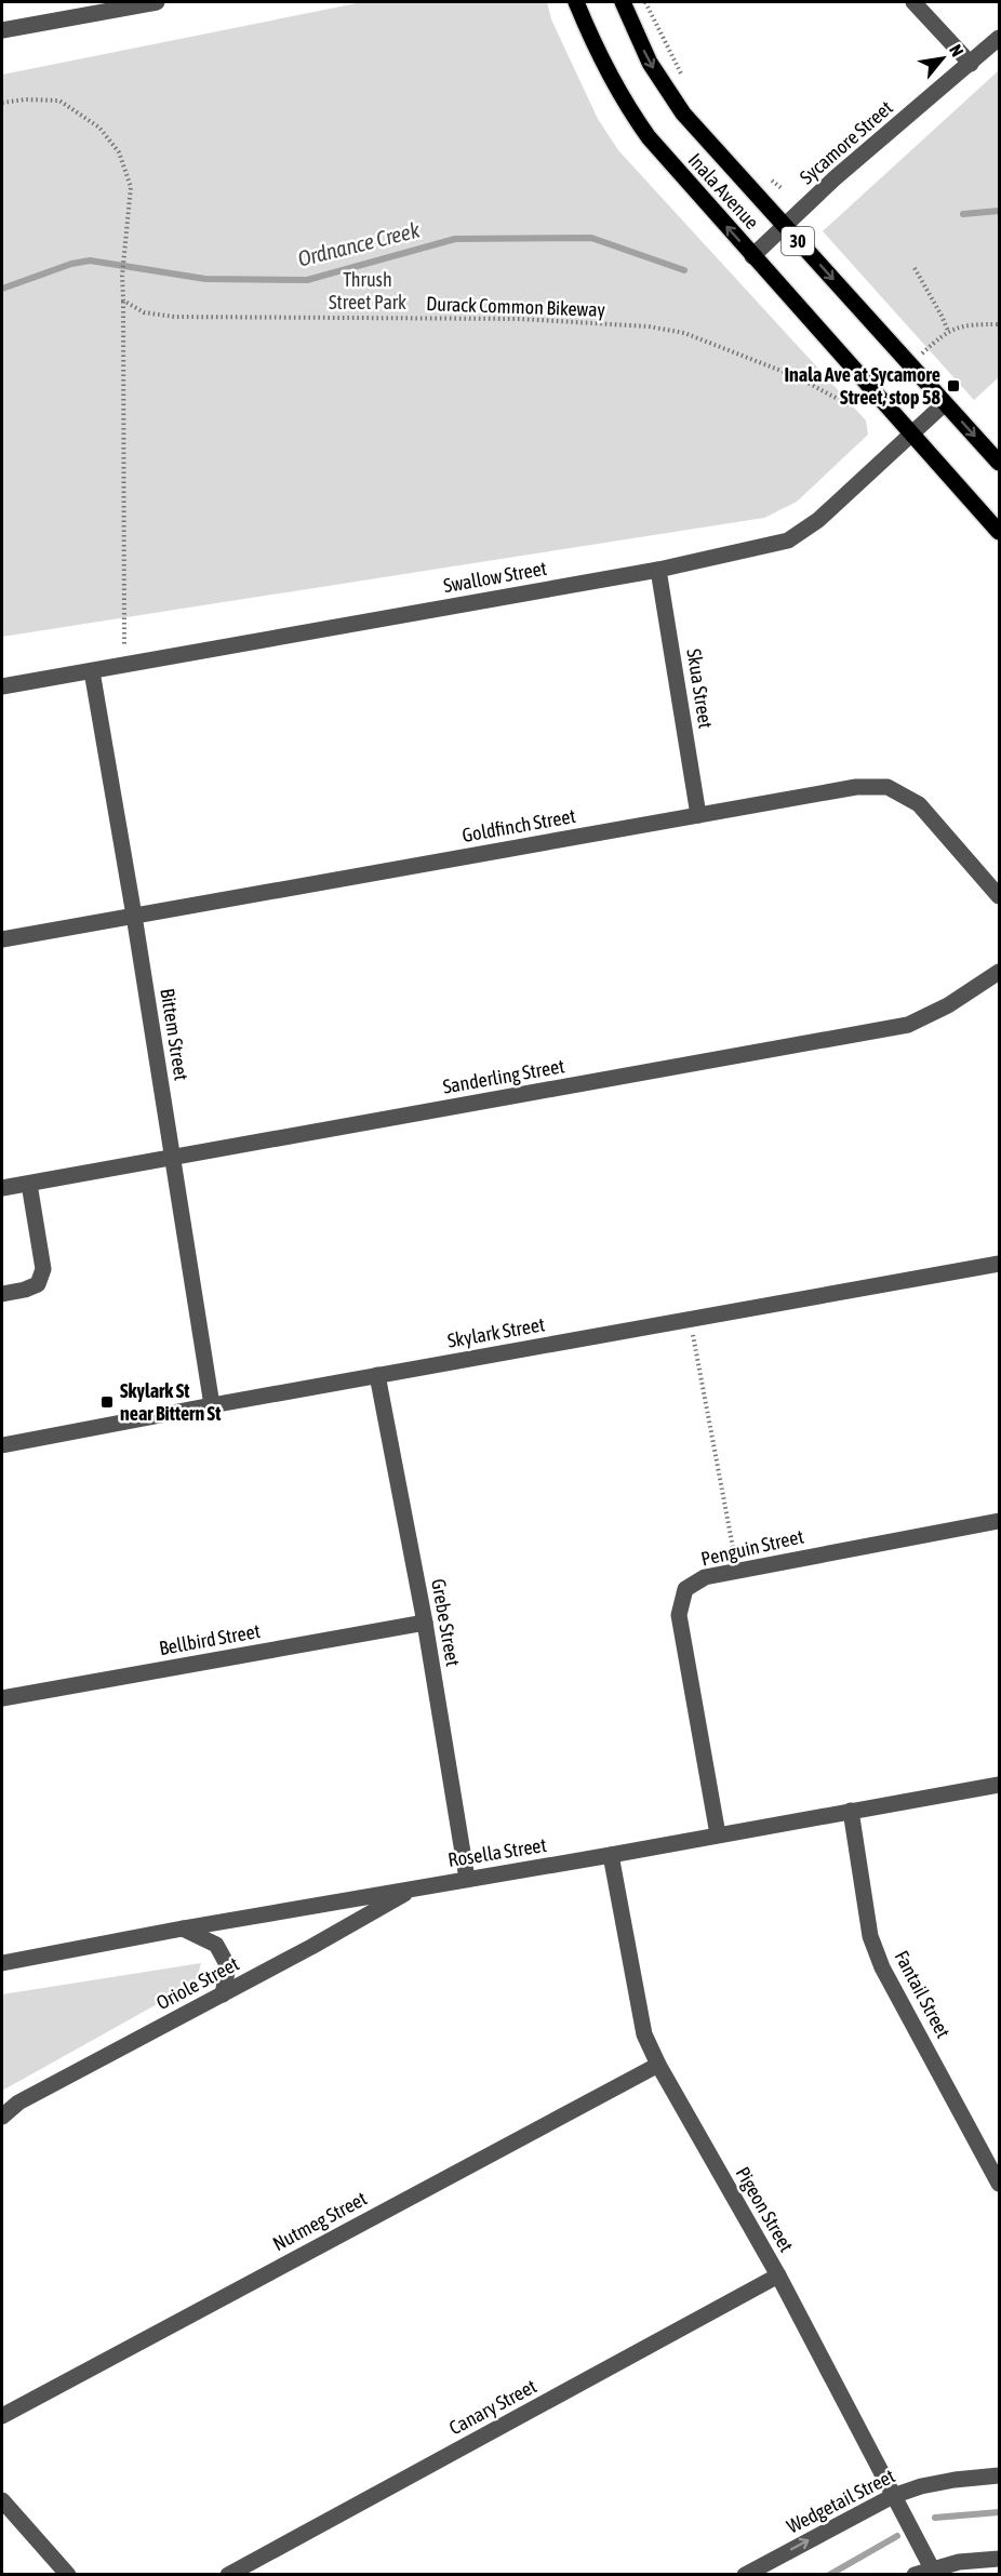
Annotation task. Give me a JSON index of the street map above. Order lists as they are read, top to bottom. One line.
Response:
{"streets":{"main road":["Inala Avenue","30"],"street":["Sycamore Street","Swallow Street","Skua Street","Goldfinch Street","Bittem Street","Sanderling Street","Skylark Street","Penguin Street","Grebe Street","Bellbird Street","Rosella Street","Oriole Street","Fantail Street","Pigeon Street","Nutmeg Street","Canary Street","Wedgetail Street"],"path":["Durack Common Bikeway"]},"crossings":[["Sycamore Street","Inala Avenue"],["Inala Avenue","Durack Common Bikeway"],["Inala Avenue","Swallow Street"],["Swallow Street","Skua Street"],["Swallow Street","Bittem Street"],["Skua Street","Goldfinch Street"],["Goldfinch Street","Bittem Street"],["Bittem Street","Sanderling Street"],["Bittem Street","Skylark Street"],["Skylark Street","Grebe Street"],["Penguin Street","Rosella Street"],["Grebe Street","Bellbird Street"],["Grebe Street","Rosella Street"],["Rosella Street","Oriole Street"],["Rosella Street","Fantail Street"],["Rosella Street","Pigeon Street"],["Pigeon Street","Nutmeg Street"],["Pigeon Street","Canary Street"],["Pigeon Street","Wedgetail Street"]],"one_way":["Wedgetail Street"],"water":["Ordnance Creek"],"parks":["Thrush Street Park"],"places":{"transit":["Inala Ave at Sycamore Street, stop 58","Skylark St near Bittern St"]},"north":"top right"}
